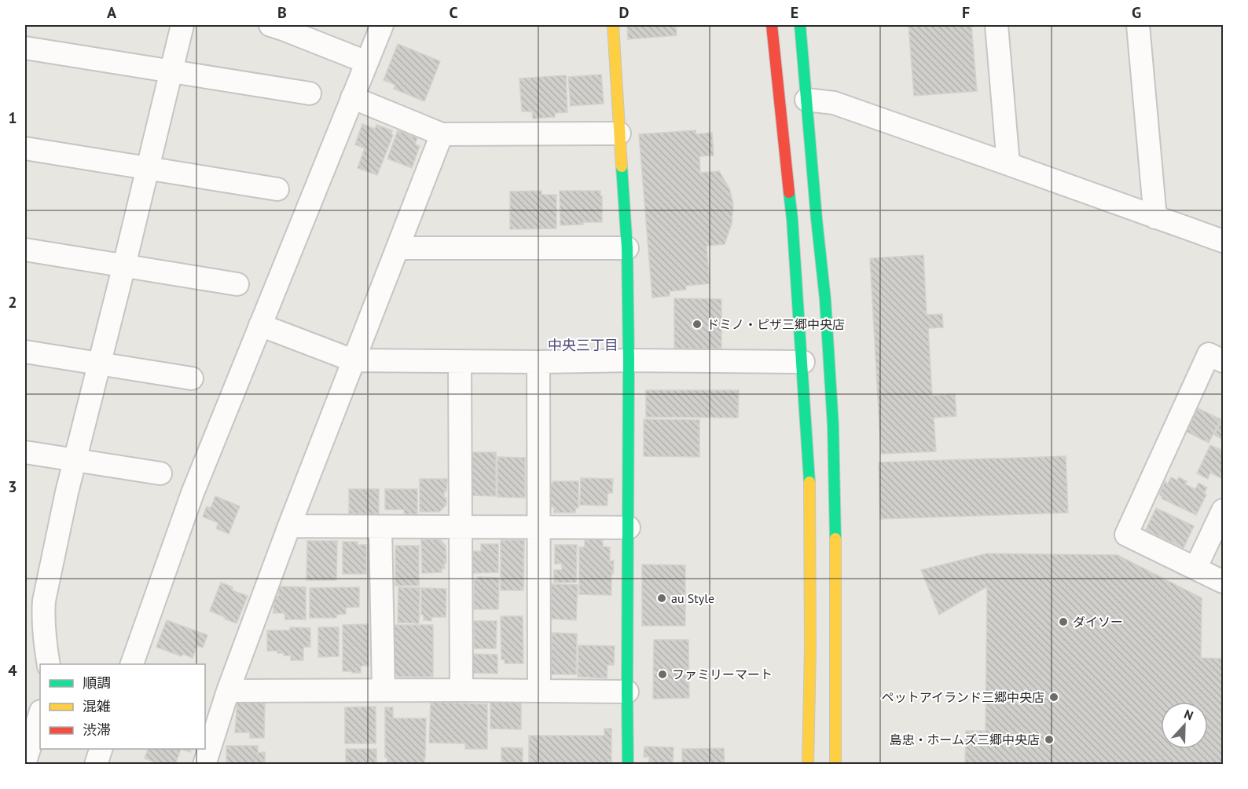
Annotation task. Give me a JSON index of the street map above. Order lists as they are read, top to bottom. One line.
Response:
{"districts":["中央三丁目"],"places":["ドミノ・ピザ三郷中央店","au Style","ダイソー","ファミリーマート","ペットアイランド三郷中央店","島忠・ホームズ三郷中央店"],"legend":["順調","混雑","渋滞"],"north":"top","grid":{"columns":["A","B","C","D","E","F","G"],"rows":["1","2","3","4"]}}
